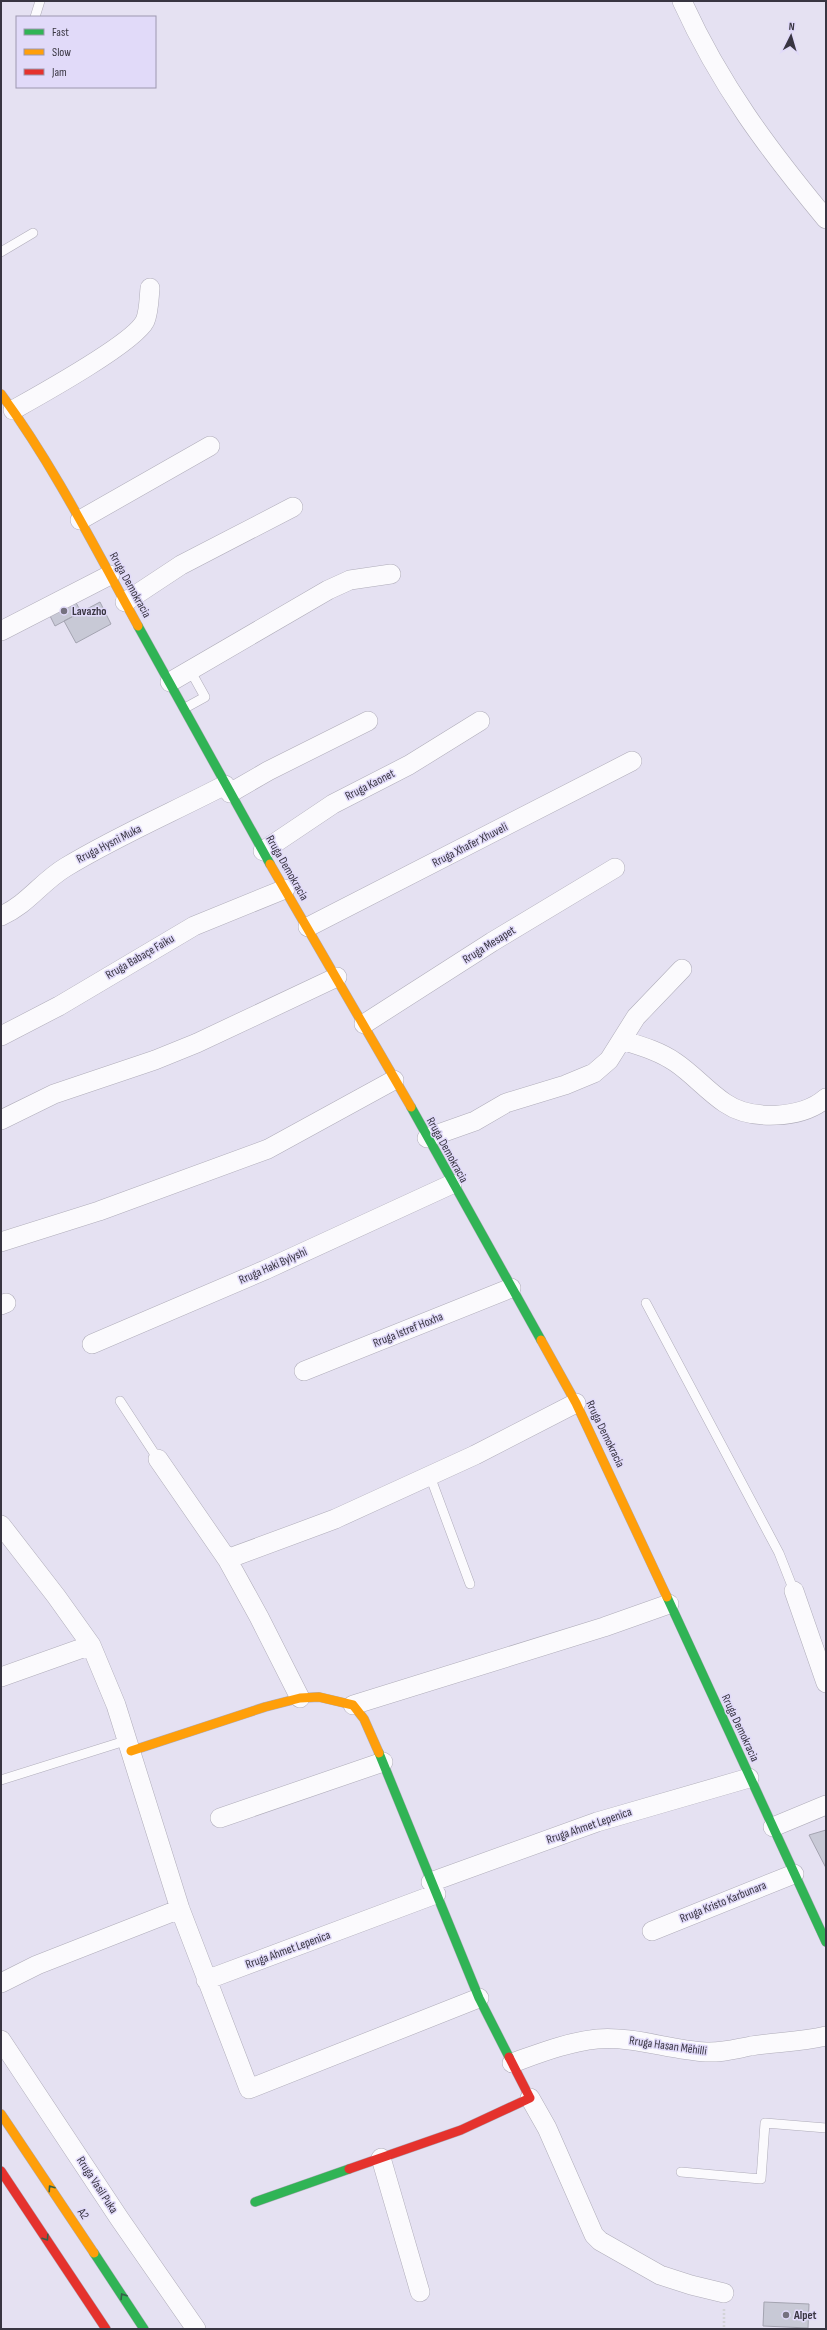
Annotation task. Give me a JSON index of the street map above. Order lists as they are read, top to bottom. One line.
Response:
{"streets":{"main road":["Rruga Demokracia","A2"],"street":["Rruga Kaonet","Rruga Hysni Muka","Rruga Xhafer Xhuveli","Rruga Mesapet","Rruga Babaçe Faiku","Rruga Haki Bylyshi","Rruga Istref Hoxha","Rruga Ahmet Lepenica","Rruga Kristo Karbunara","Rruga Hasan Mëhilli","Rruga Vasil Puka"]},"crossings":[["Rruga Demokracia","Rruga Kaonet"],["Rruga Demokracia","Rruga Hysni Muka"],["Rruga Demokracia","Rruga Xhafer Xhuveli"],["Rruga Demokracia","Rruga Mesapet"],["Rruga Demokracia","Rruga Babaçe Faiku"],["Rruga Demokracia","Rruga Haki Bylyshi"],["Rruga Demokracia","Rruga Istref Hoxha"],["Rruga Demokracia","Rruga Ahmet Lepenica"],["Rruga Demokracia","Rruga Kristo Karbunara"]],"places":["Lavazho","Alpet"],"legend":["Fast","Slow","Jam"],"north":"top"}
